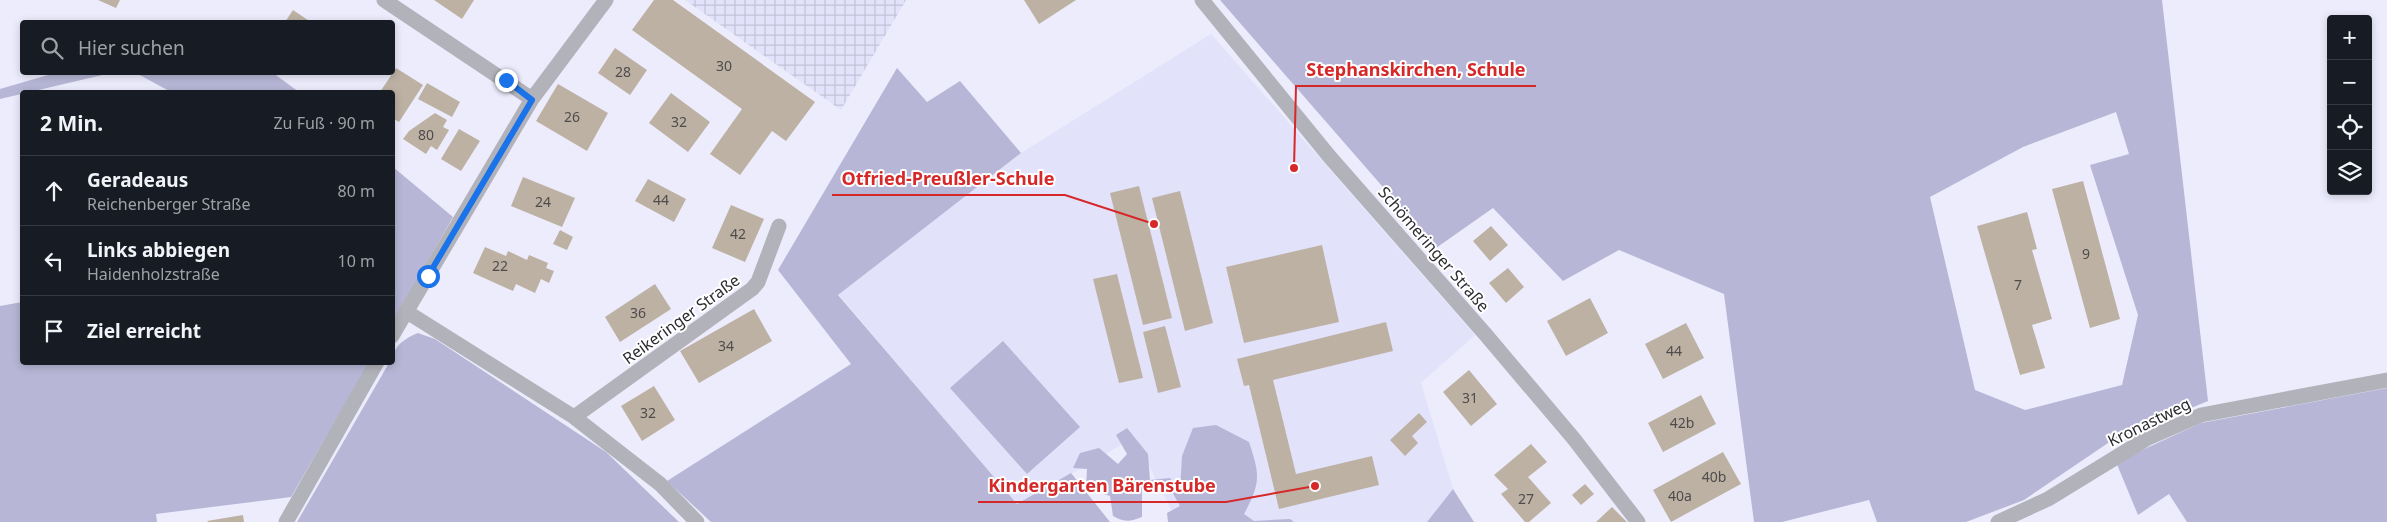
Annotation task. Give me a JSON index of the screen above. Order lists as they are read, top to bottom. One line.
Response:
{"streets":{"street":["Schömeringer Straße","Reikeringer Straße","Kronastweg"]},"places":["Stephanskirchen, Schule","Otfried-Preußler-Schule","Kindergarten Bärenstube"],"house_numbers":["30","28","26","32","80","44","24","42","9","22","7","36","34","44","31","32","42b","40b","40a","27"],"page":{"map_buttons":["+","−"],"search":"Hier suchen","heading":["2 Min.","Zu Fuß · 90 m"],"list":[["Geradeaus","Reichenberger Straße","80 m"],["Links abbiegen","Haidenholzstraße","10 m"],"Ziel erreicht"]}}
